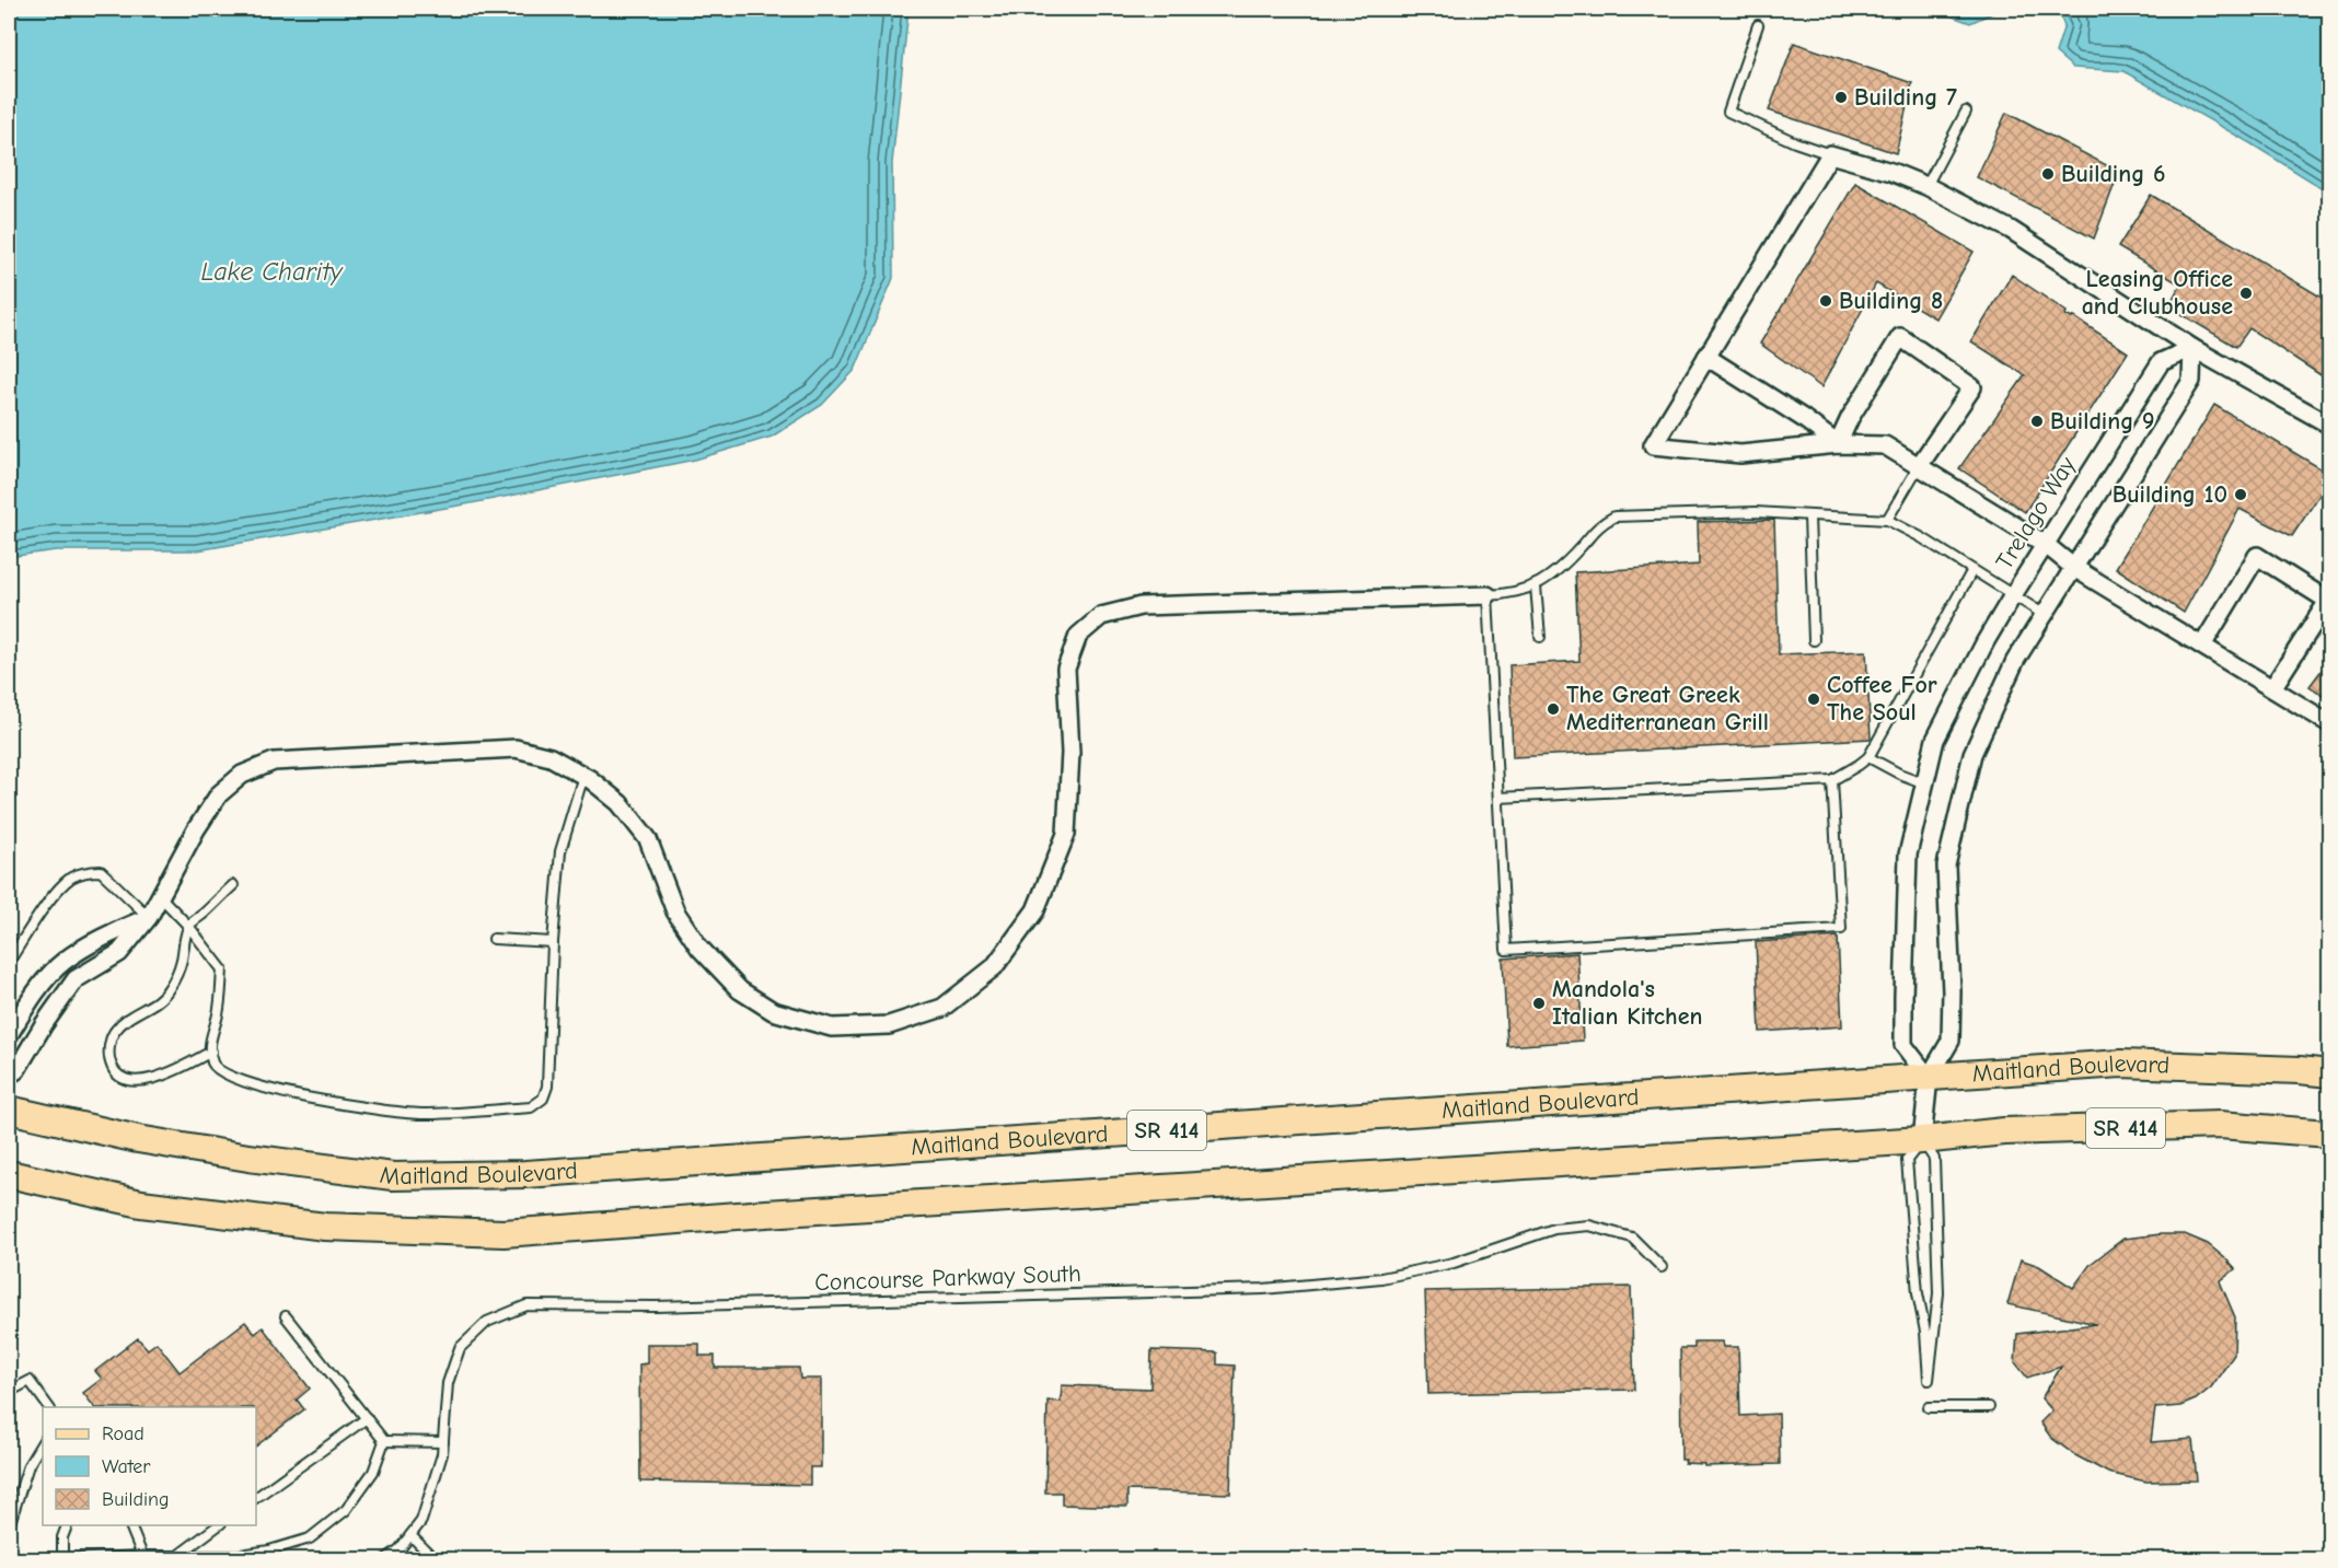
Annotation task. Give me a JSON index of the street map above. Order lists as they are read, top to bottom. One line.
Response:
{"streets":{"main road":["Maitland Boulevard","SR 414"],"street":["Trelago Way"],"lane":["Concourse Parkway South"]},"crossings":[["Trelago Way","Maitland Boulevard"]],"water":["Lake Charity"],"places":["Building 7","Building 6","Leasing Office and Clubhouse","Building 8","Building 9","Building 10","Coffee For The Soul","The Great Greek Mediterranean Grill","Mandola's Italian Kitchen"],"legend":["Road","Water","Building"]}
